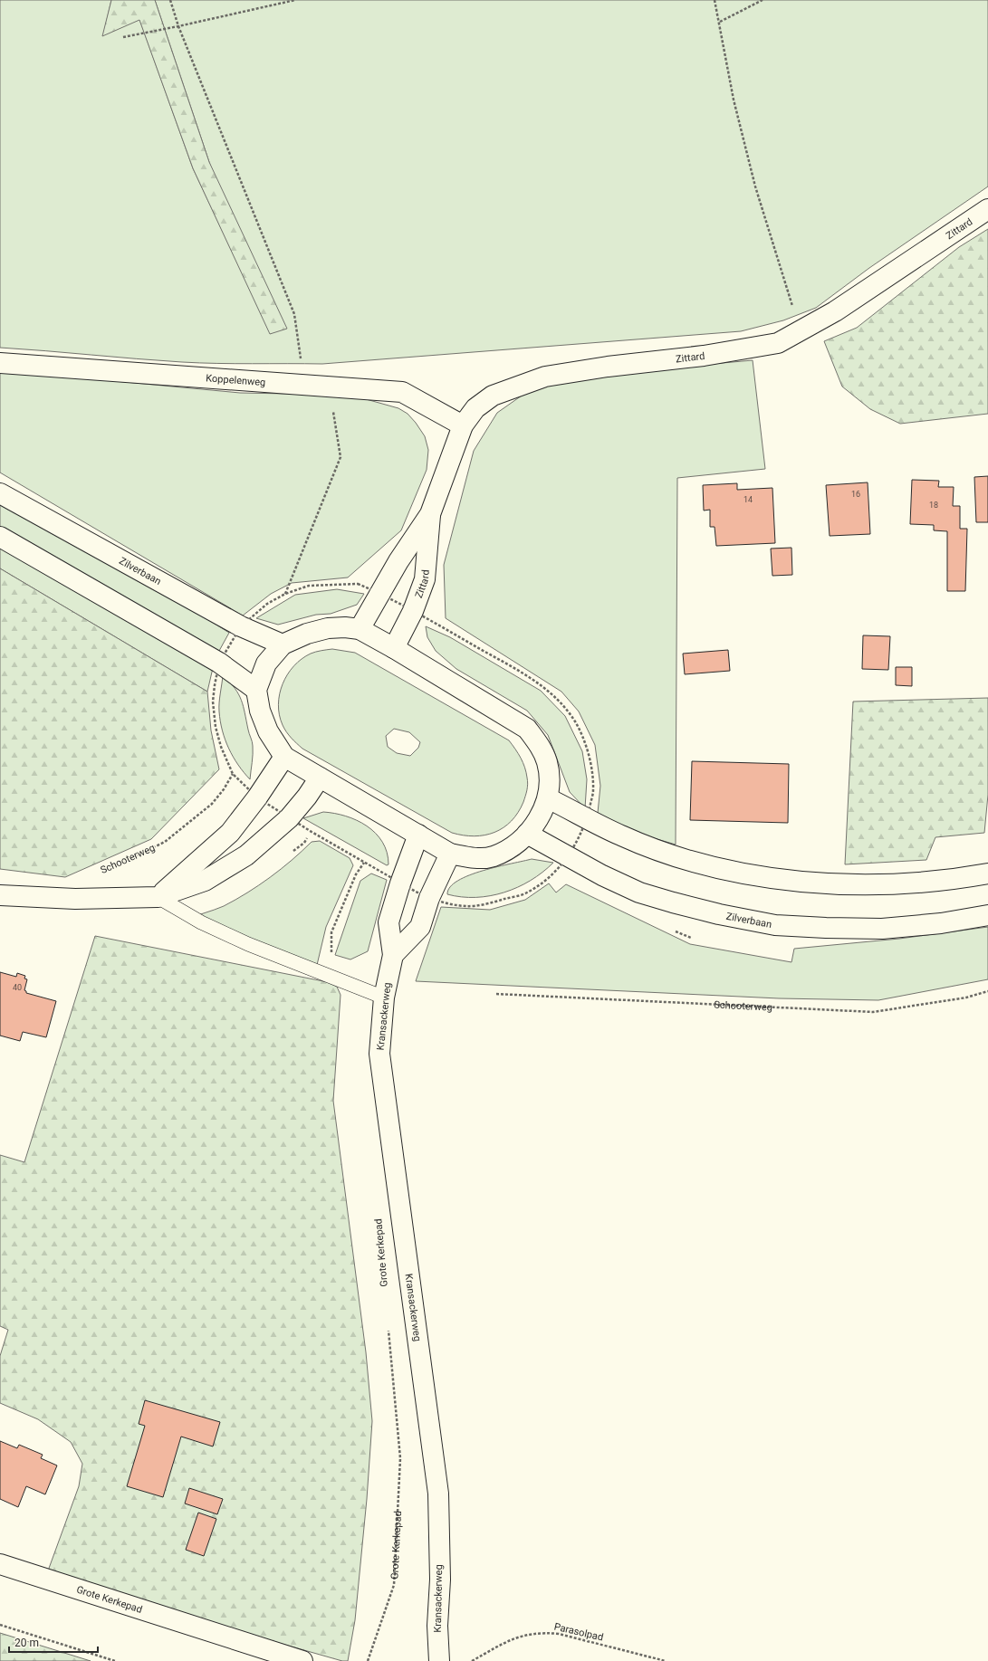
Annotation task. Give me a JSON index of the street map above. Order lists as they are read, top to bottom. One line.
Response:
{"streets":{"street":["Zittard","Koppelenweg","Zilverbaan","Kransackerweg","Grote Kerkepad"],"path":["Schooterweg","Parasolpad"]},"crossings":[["Zittard","Koppelenweg"]],"house_numbers":["16","14","18","40"],"scale_bar":"20 m"}
